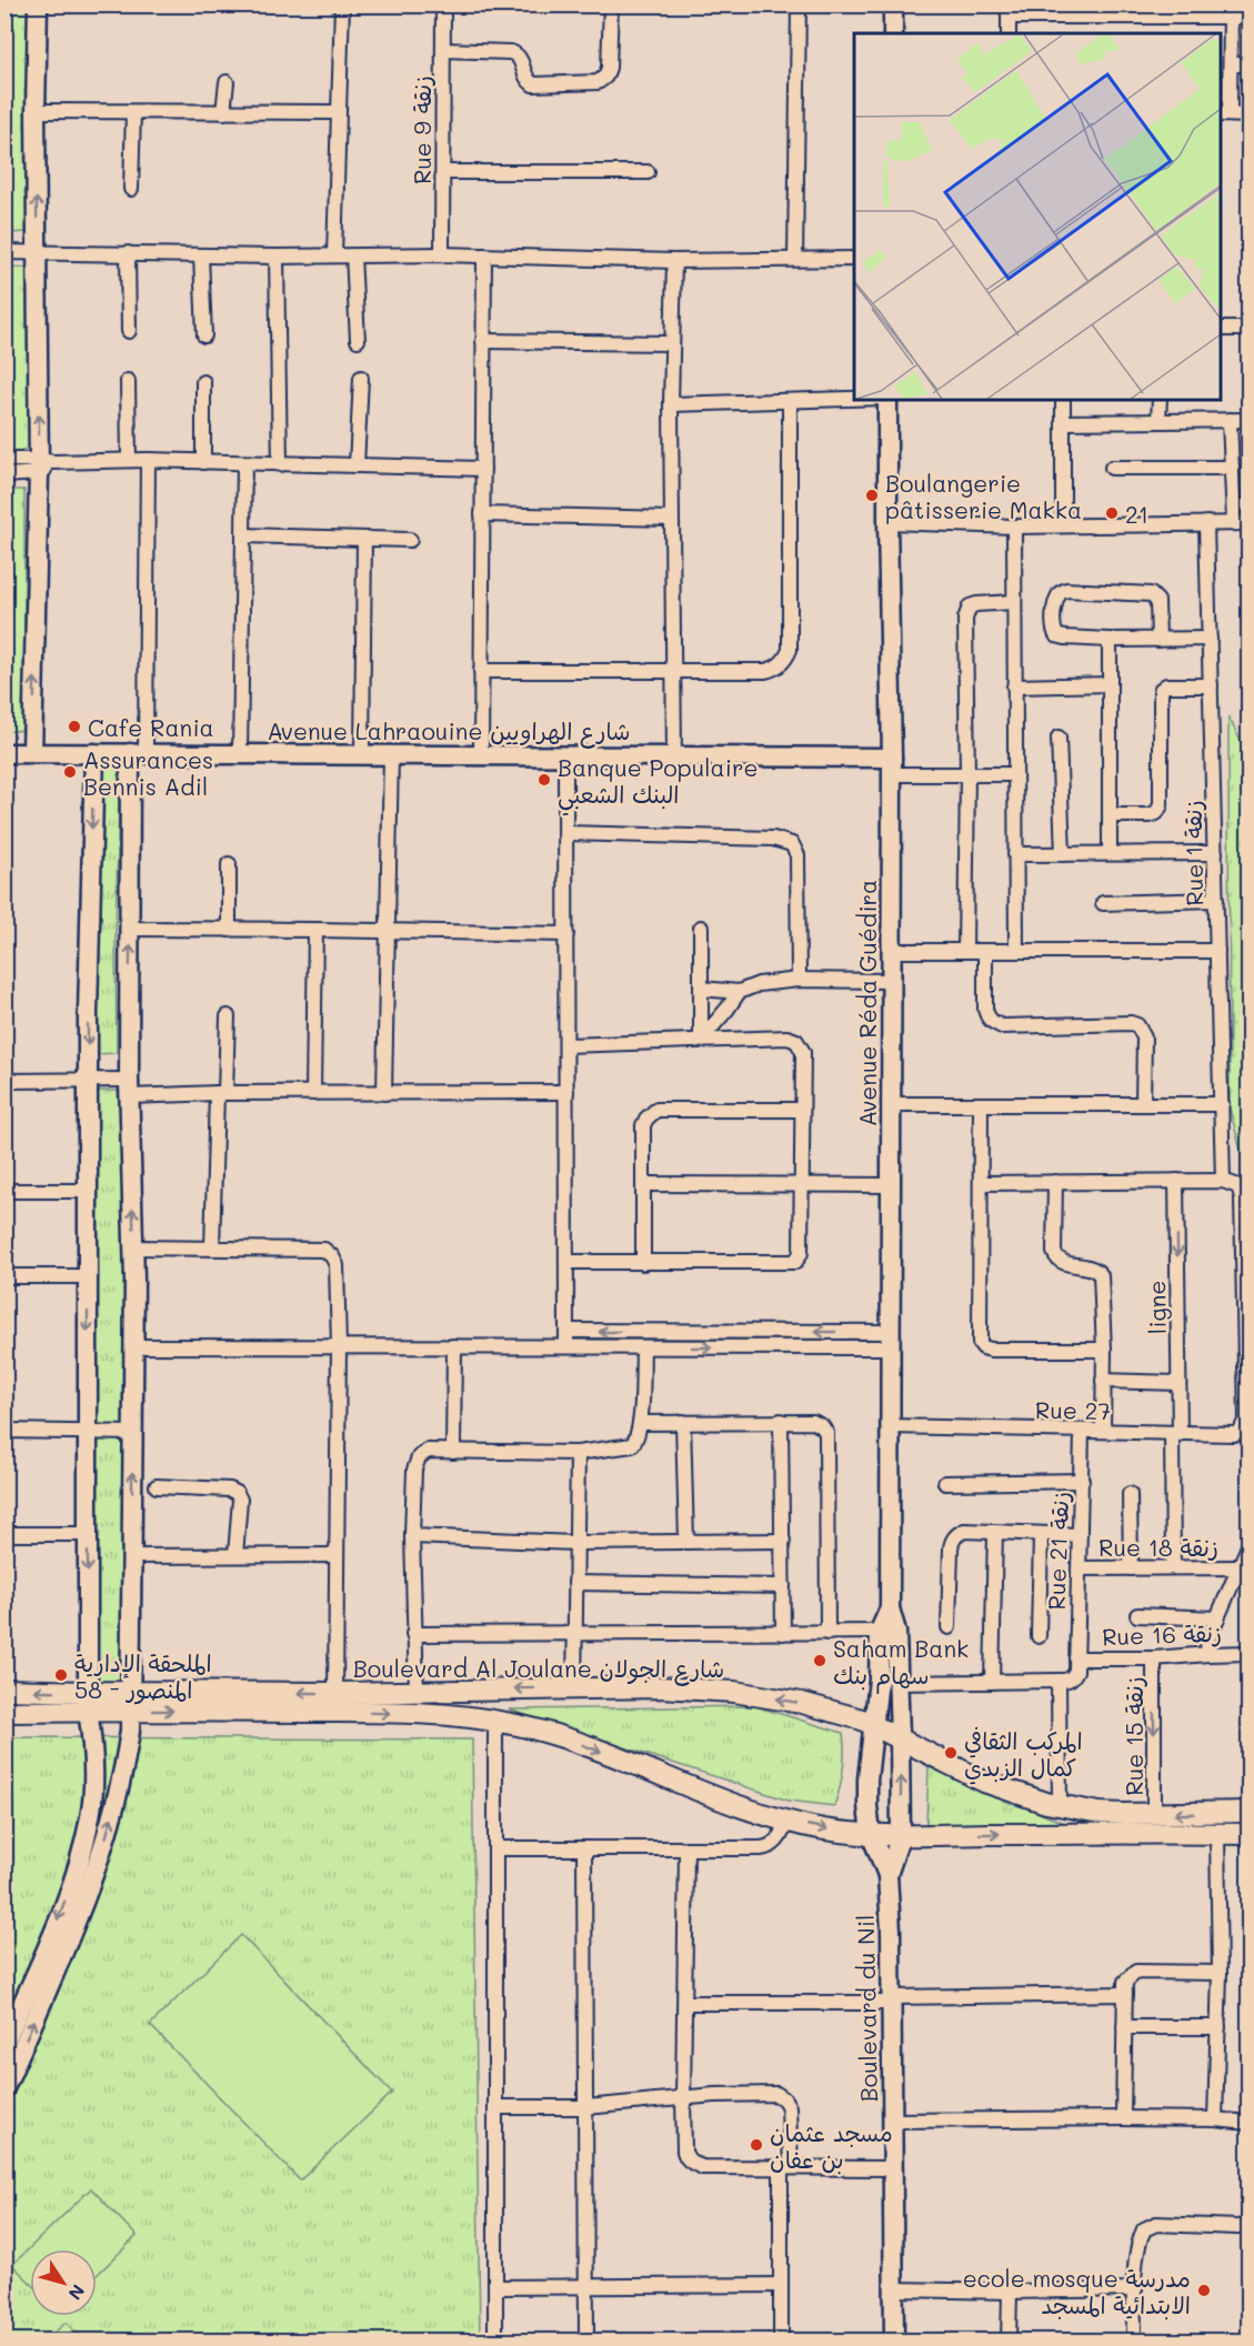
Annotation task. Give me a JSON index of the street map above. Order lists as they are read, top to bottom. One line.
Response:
{"streets":{"main road":["Boulevard Al Joulane شارع الجولان"],"street":["Rue 9 زنقة","Avenue Lahraouine شارع الهراويين","Rue 1 زنقة","Avenue Réda Guédira","ligne","Rue 27","Rue 18 زنقة","Rue 21 زنقة","Rue 16 زنقة","Rue 15 زنقة","Boulevard du Nil"]},"crossings":[["Avenue Lahraouine شارع الهراويين","Avenue Réda Guédira"],["Rue 1 زنقة","Rue 27"],["Avenue Réda Guédira","Rue 27"],["Avenue Réda Guédira","Boulevard Al Joulane شارع الجولان"],["Avenue Réda Guédira","Boulevard du Nil"],["ligne","Rue 27"],["ligne","Rue 18 زنقة"],["Rue 27","Rue 21 زنقة"],["Rue 18 زنقة","Rue 21 زنقة"],["Rue 21 زنقة","Rue 16 زنقة"],["Rue 16 زنقة","Rue 15 زنقة"],["Boulevard Al Joulane شارع الجولان","Rue 15 زنقة"],["Boulevard Al Joulane شارع الجولان","Boulevard du Nil"]],"one_way":["ligne"],"places":["Boulangerie pâtisserie Makka","21","Cafe Rania","Assurances Bennis Adil","Banque Populaire البنك الشعبي","Saham Bank سهام بنك","الملحقة الإدارية 58 - المنصور","المركب الثقافي كمال الزبدي","مسجد عثمان بن عفان","ecole mosque مدرسة الابتدائية المسجد"],"north":"bottom right"}
